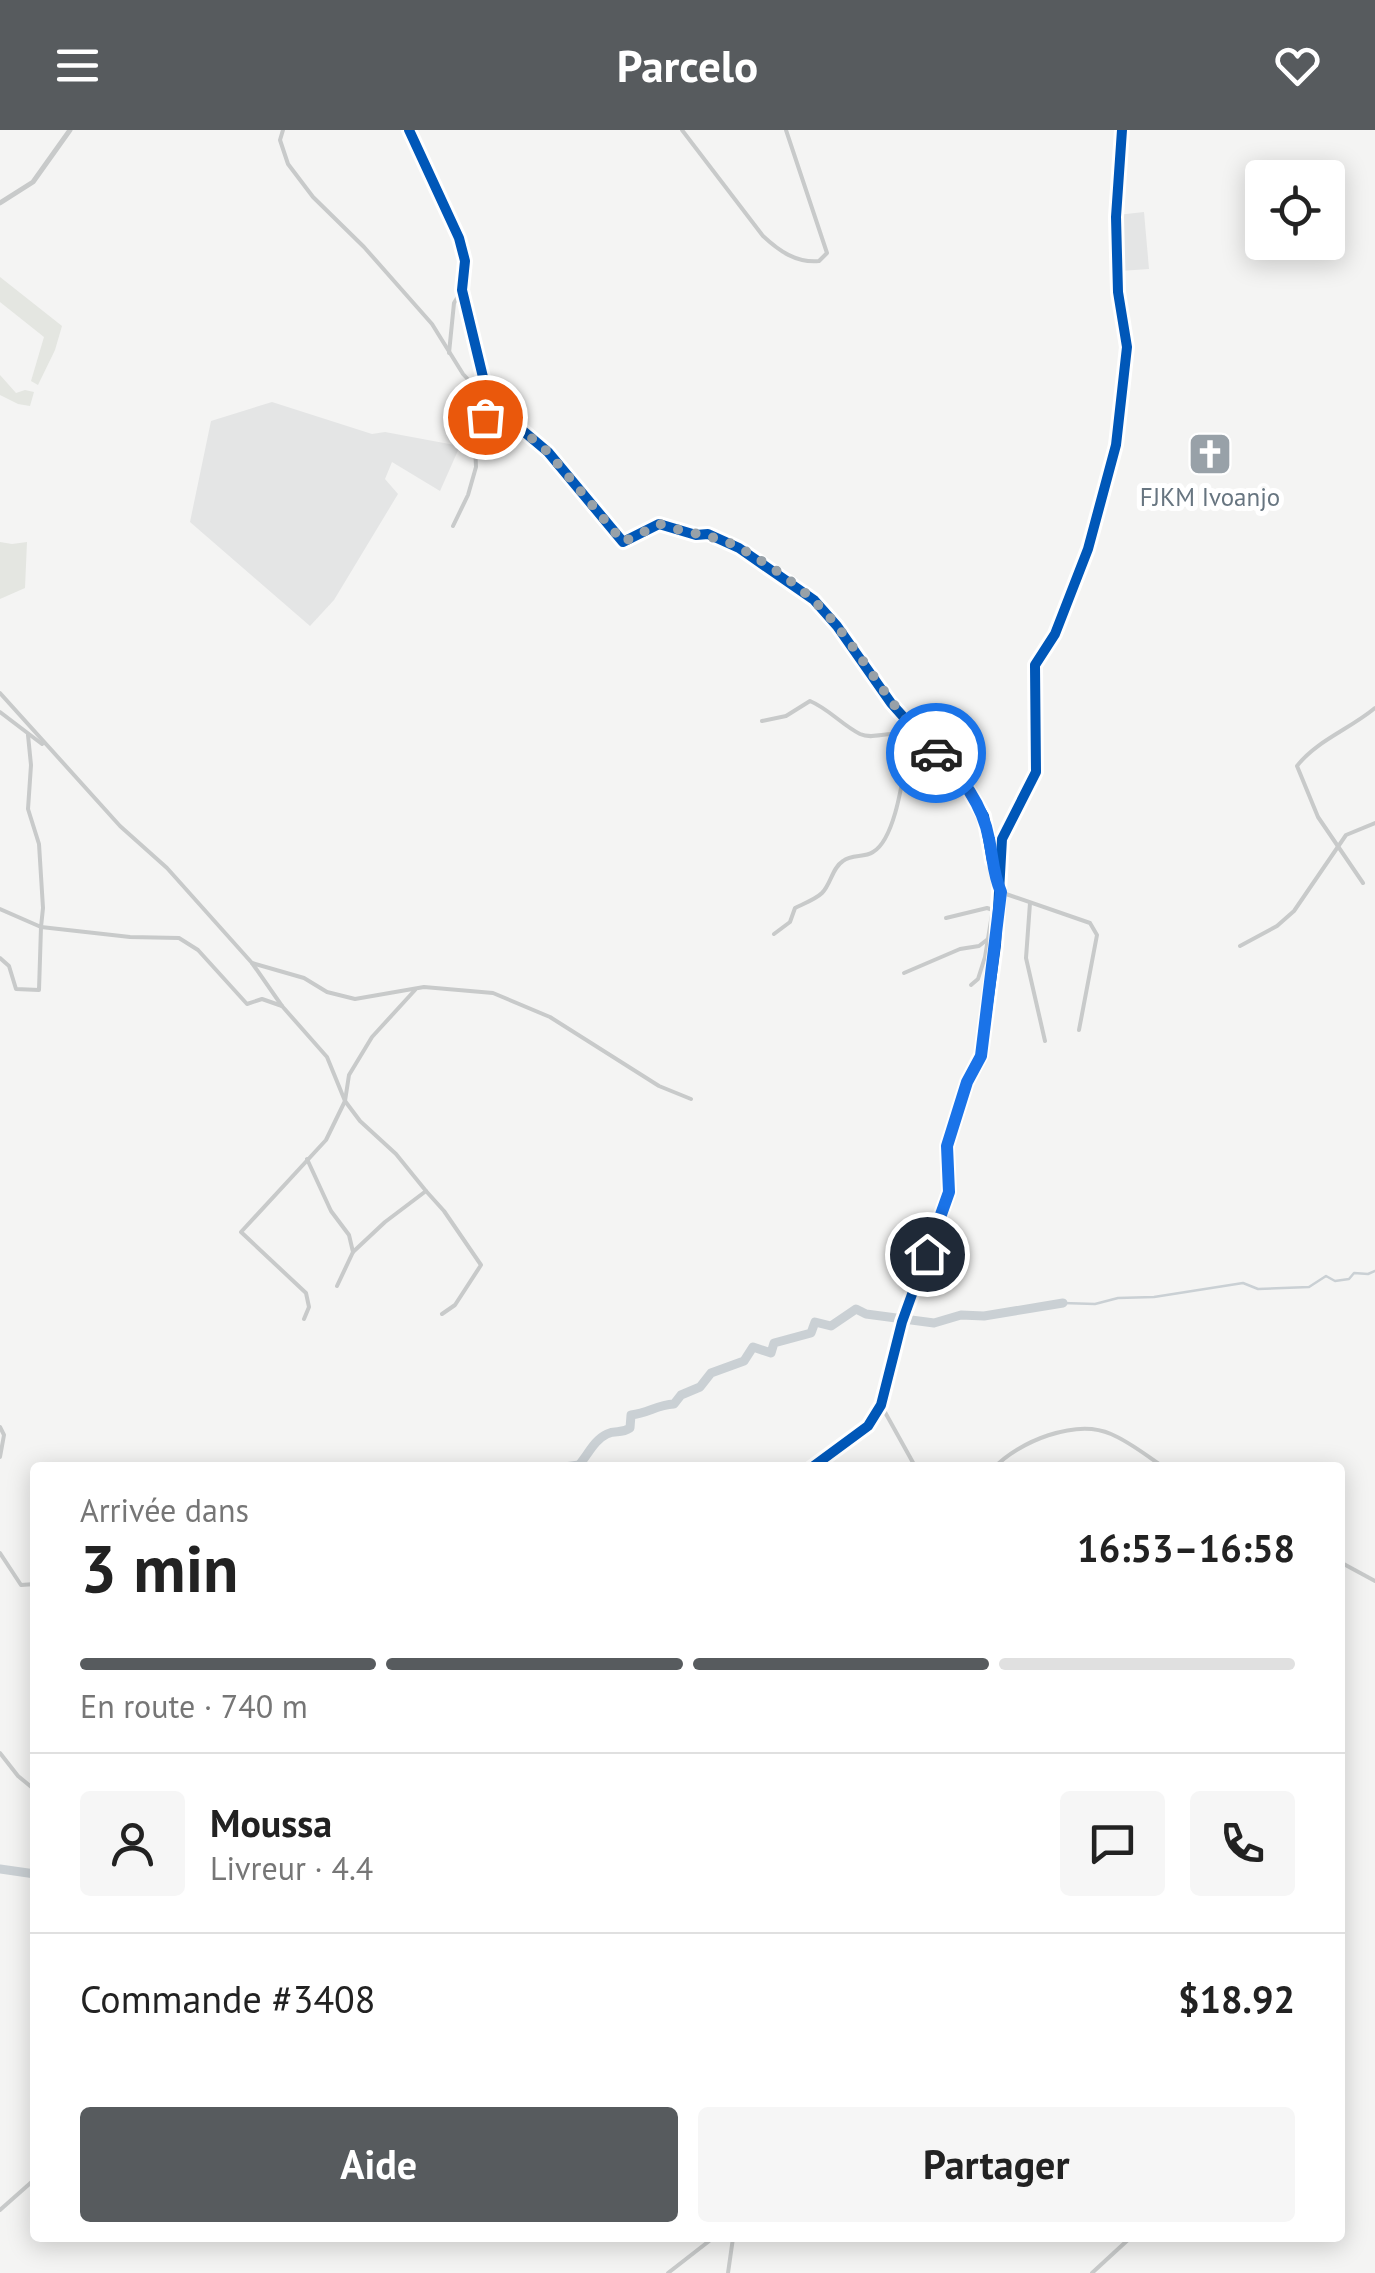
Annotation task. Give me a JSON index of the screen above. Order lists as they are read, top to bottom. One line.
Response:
{"places":{"church":["FJKM Ivoanjo"]},"page":{"header":"Parcelo","heading":["3 min","Arrivée dans","16:53–16:58"],"panel":["Moussa","Livreur · 4.4","Commande #3408","$18.92"],"bar":"En route · 740 m","buttons":["Aide","Partager"]}}
